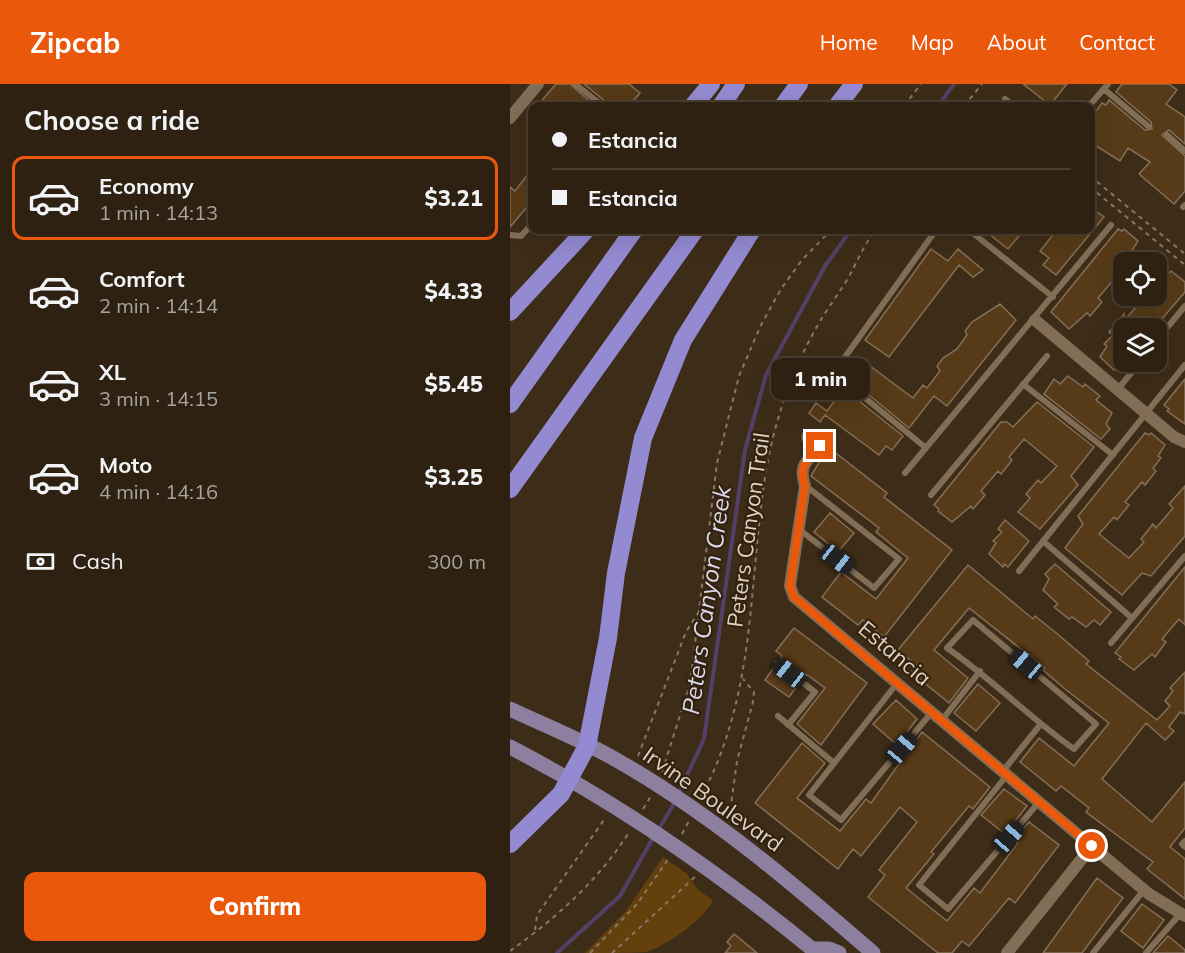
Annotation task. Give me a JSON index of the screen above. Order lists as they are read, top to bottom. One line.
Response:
{"streets":{"main road":["Irvine Boulevard"],"street":["Estancia"],"path":["Peters Canyon Trail"]},"crossings":[["Peters Canyon Trail","Irvine Boulevard"]],"water":["Peters Canyon Creek"],"page":{"header":"Zipcab","nav":["Home","Map","About","Contact"],"heading":"Choose a ride","banner":["Estancia","Estancia"],"list":[{"name":"Economy","note":"1 min · 14:13","value":"$3.21"},{"name":"Comfort","note":"2 min · 14:14","value":"$4.33"},{"name":"XL","note":"3 min · 14:15","value":"$5.45"},{"name":"Moto","note":"4 min · 14:16","value":"$3.25"}],"bubble":"1 min","pay":["Cash","300 m"],"buttons":"Confirm"}}
